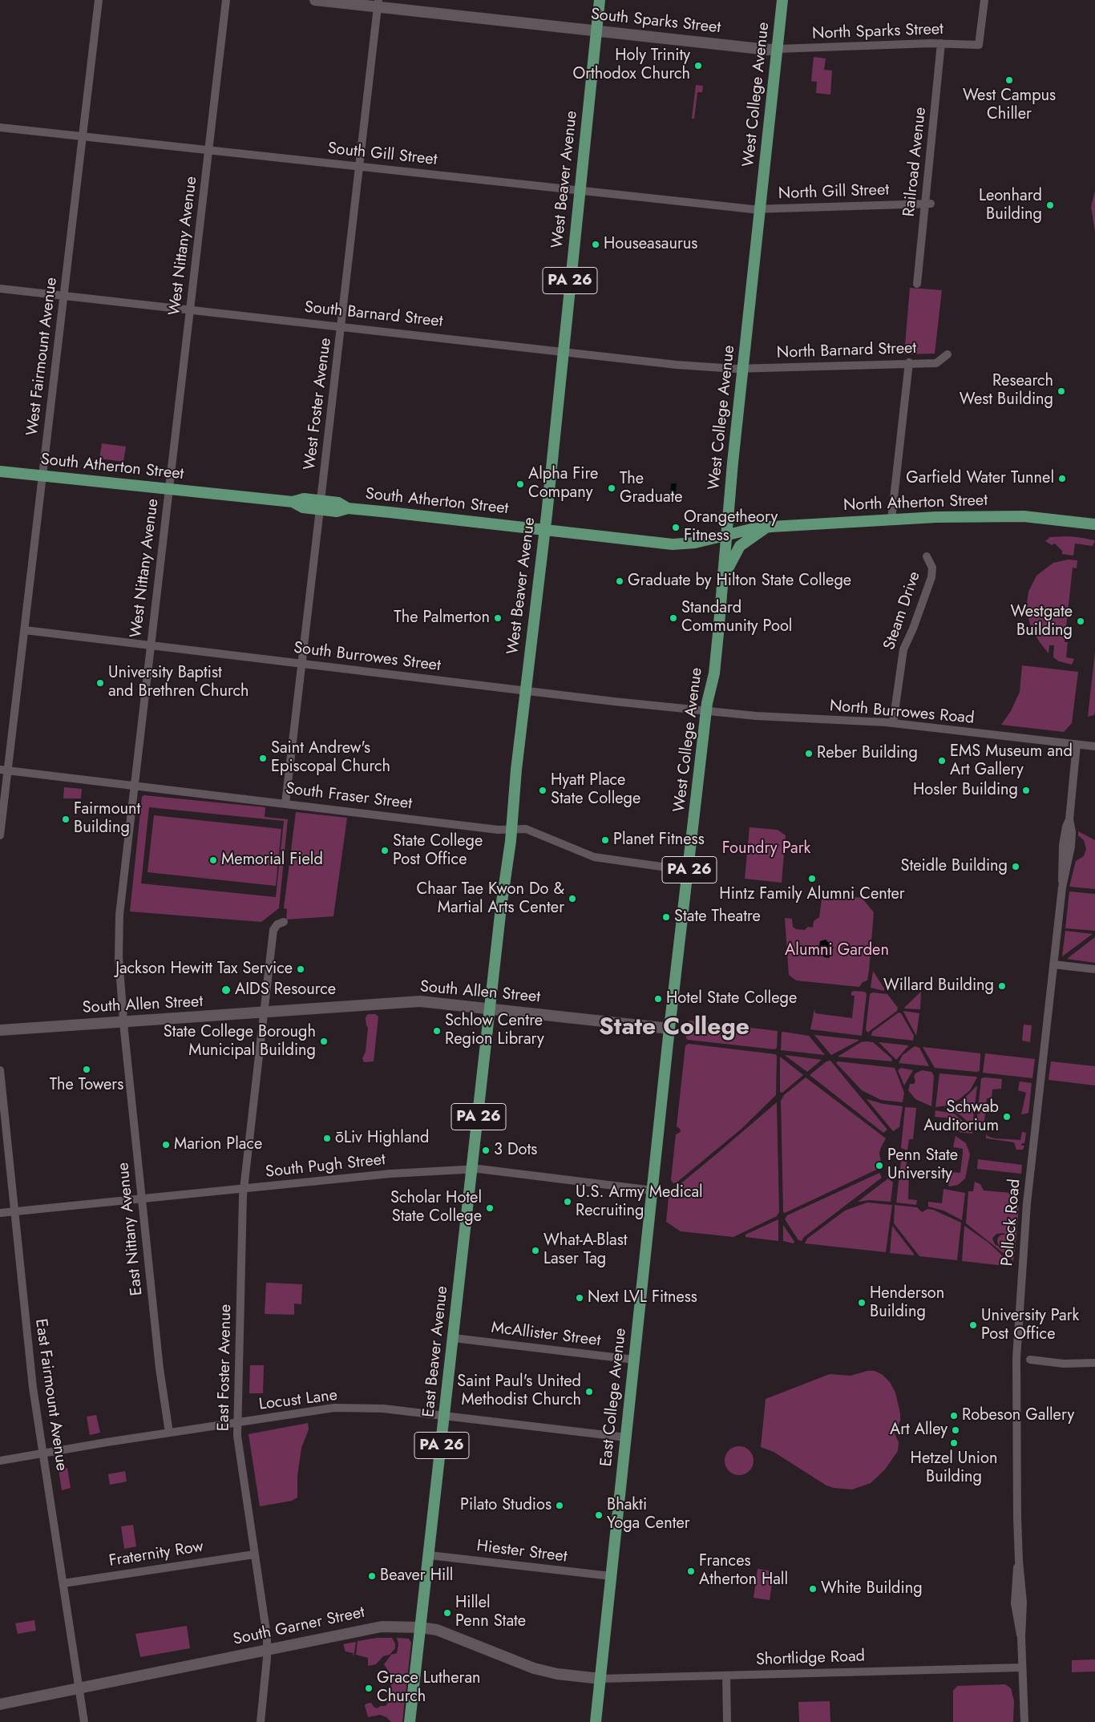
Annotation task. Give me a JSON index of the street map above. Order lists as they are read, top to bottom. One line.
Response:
{"streets":{"main road":["West College Avenue","West Beaver Avenue","PA 26","South Atherton Street","North Atherton Street","East Beaver Avenue","East College Avenue"],"street":["South Sparks Street","North Sparks Street","South Gill Street","Railroad Avenue","North Gill Street","West Nittany Avenue","South Barnard Street","North Barnard Street","West Fairmount Avenue","West Foster Avenue","Steam Drive","South Burrowes Street","North Burrowes Road","South Fraser Street","South Allen Street","South Pugh Street","Pollock Road","East Nittany Avenue","McAllister Street","East Foster Avenue","East Fairmount Avenue","Locust Lane","Hiester Street","Fraternity Row","South Garner Street","Shortlidge Road"]},"crossings":[["South Sparks Street","North Sparks Street"],["South Sparks Street","West College Avenue"],["South Sparks Street","West Beaver Avenue"],["South Sparks Street","West Foster Avenue"],["North Sparks Street","West College Avenue"],["North Sparks Street","Railroad Avenue"],["West College Avenue","South Gill Street"],["West College Avenue","North Gill Street"],["West College Avenue","South Barnard Street"],["West College Avenue","North Barnard Street"],["West College Avenue","South Atherton Street"],["West College Avenue","North Atherton Street"],["West College Avenue","South Burrowes Street"],["West College Avenue","North Burrowes Road"],["West College Avenue","South Fraser Street"],["West College Avenue","South Allen Street"],["West College Avenue","East College Avenue"],["South Gill Street","West Beaver Avenue"],["South Gill Street","North Gill Street"],["South Gill Street","West Nittany Avenue"],["South Gill Street","West Fairmount Avenue"],["South Gill Street","West Foster Avenue"],["Railroad Avenue","North Gill Street"],["West Beaver Avenue","South Barnard Street"],["West Beaver Avenue","South Atherton Street"],["West Beaver Avenue","South Burrowes Street"],["West Beaver Avenue","South Fraser Street"],["West Beaver Avenue","South Allen Street"],["West Beaver Avenue","East Beaver Avenue"],["West Nittany Avenue","South Barnard Street"],["West Nittany Avenue","South Atherton Street"],["West Nittany Avenue","South Burrowes Street"],["West Nittany Avenue","South Fraser Street"],["West Nittany Avenue","South Allen Street"],["West Nittany Avenue","East Nittany Avenue"],["South Barnard Street","North Barnard Street"],["South Barnard Street","West Fairmount Avenue"],["South Barnard Street","West Foster Avenue"],["West Fairmount Avenue","South Atherton Street"],["West Fairmount Avenue","South Burrowes Street"],["West Fairmount Avenue","South Fraser Street"],["West Foster Avenue","South Atherton Street"],["West Foster Avenue","South Burrowes Street"],["West Foster Avenue","South Fraser Street"],["South Atherton Street","North Atherton Street"],["Steam Drive","North Burrowes Road"],["South Burrowes Street","North Burrowes Road"],["North Burrowes Road","Pollock Road"],["South Allen Street","East Nittany Avenue"],["South Allen Street","East Beaver Avenue"],["South Allen Street","East Foster Avenue"],["South Allen Street","East College Avenue"],["South Pugh Street","East Nittany Avenue"],["South Pugh Street","East Beaver Avenue"],["South Pugh Street","East Foster Avenue"],["South Pugh Street","East Fairmount Avenue"],["South Pugh Street","East College Avenue"],["Pollock Road","Shortlidge Road"],["East Nittany Avenue","Locust Lane"],["McAllister Street","East Beaver Avenue"],["McAllister Street","East College Avenue"],["East Beaver Avenue","Locust Lane"],["East Beaver Avenue","Hiester Street"],["East Beaver Avenue","South Garner Street"],["East Foster Avenue","Locust Lane"],["East Foster Avenue","Fraternity Row"],["East Foster Avenue","South Garner Street"],["East Fairmount Avenue","Locust Lane"],["East Fairmount Avenue","Fraternity Row"],["East Fairmount Avenue","South Garner Street"],["East College Avenue","Locust Lane"],["East College Avenue","Hiester Street"],["East College Avenue","South Garner Street"],["East College Avenue","Shortlidge Road"],["South Garner Street","Shortlidge Road"]],"districts":["State College"],"parks":["Foundry Park","Alumni Garden"],"places":["Holy Trinity Orthodox Church","West Campus Chiller","Leonhard Building","Houseasaurus","Research West Building","Garfield Water Tunnel","Alpha Fire Company","The Graduate","Orangetheory Fitness","Graduate by Hilton State College","The Palmerton","Standard Community Pool","Westgate Building","University Baptist and Brethren Church","Reber Building","Saint Andrew's Episcopal Church","EMS Museum and Art Gallery","Hyatt Place State College","Hosler Building","Fairmount Building","Planet Fitness","State College Post Office","Memorial Field","Steidle Building","Hintz Family Alumni Center","Chaar Tae Kwon Do & Martial Arts Center","State Theatre","Jackson Hewitt Tax Service","Willard Building","AIDS Resource","Hotel State College","Schlow Centre Region Library","State College Borough Municipal Building","The Towers","Schwab Auditorium","ōLiv Highland","Marion Place","3 Dots","Penn State University","U.S. Army Medical Recruiting","Scholar Hotel State College","What-A-Blast Laser Tag","Next LVL Fitness","Henderson Building","University Park Post Office","Saint Paul's United Methodist Church","Robeson Gallery","Art Alley","Hetzel Union Building","Pilato Studios","Bhakti Yoga Center","Frances Atherton Hall","Beaver Hill","White Building","Hillel Penn State","Grace Lutheran Church"]}
